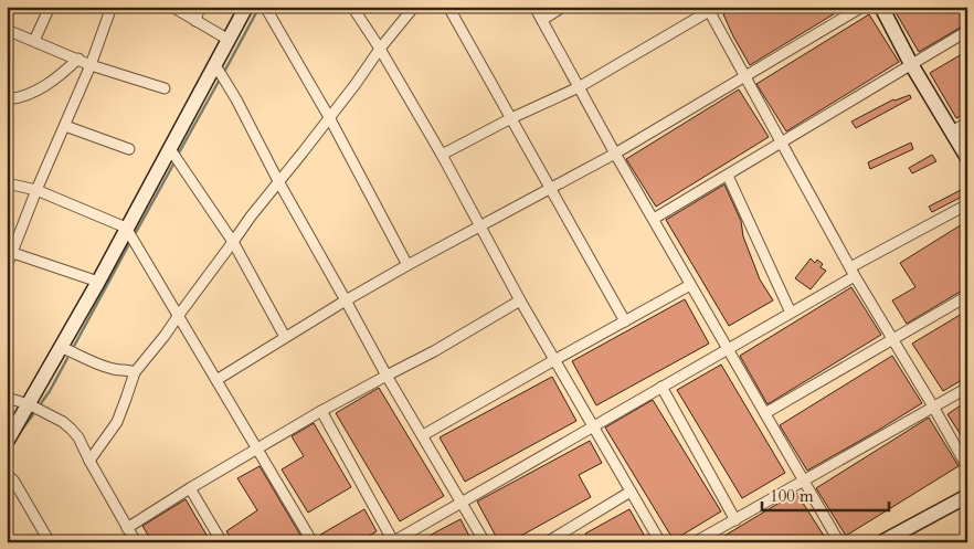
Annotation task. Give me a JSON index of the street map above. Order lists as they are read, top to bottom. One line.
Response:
{"scale_bar":"100 m"}
